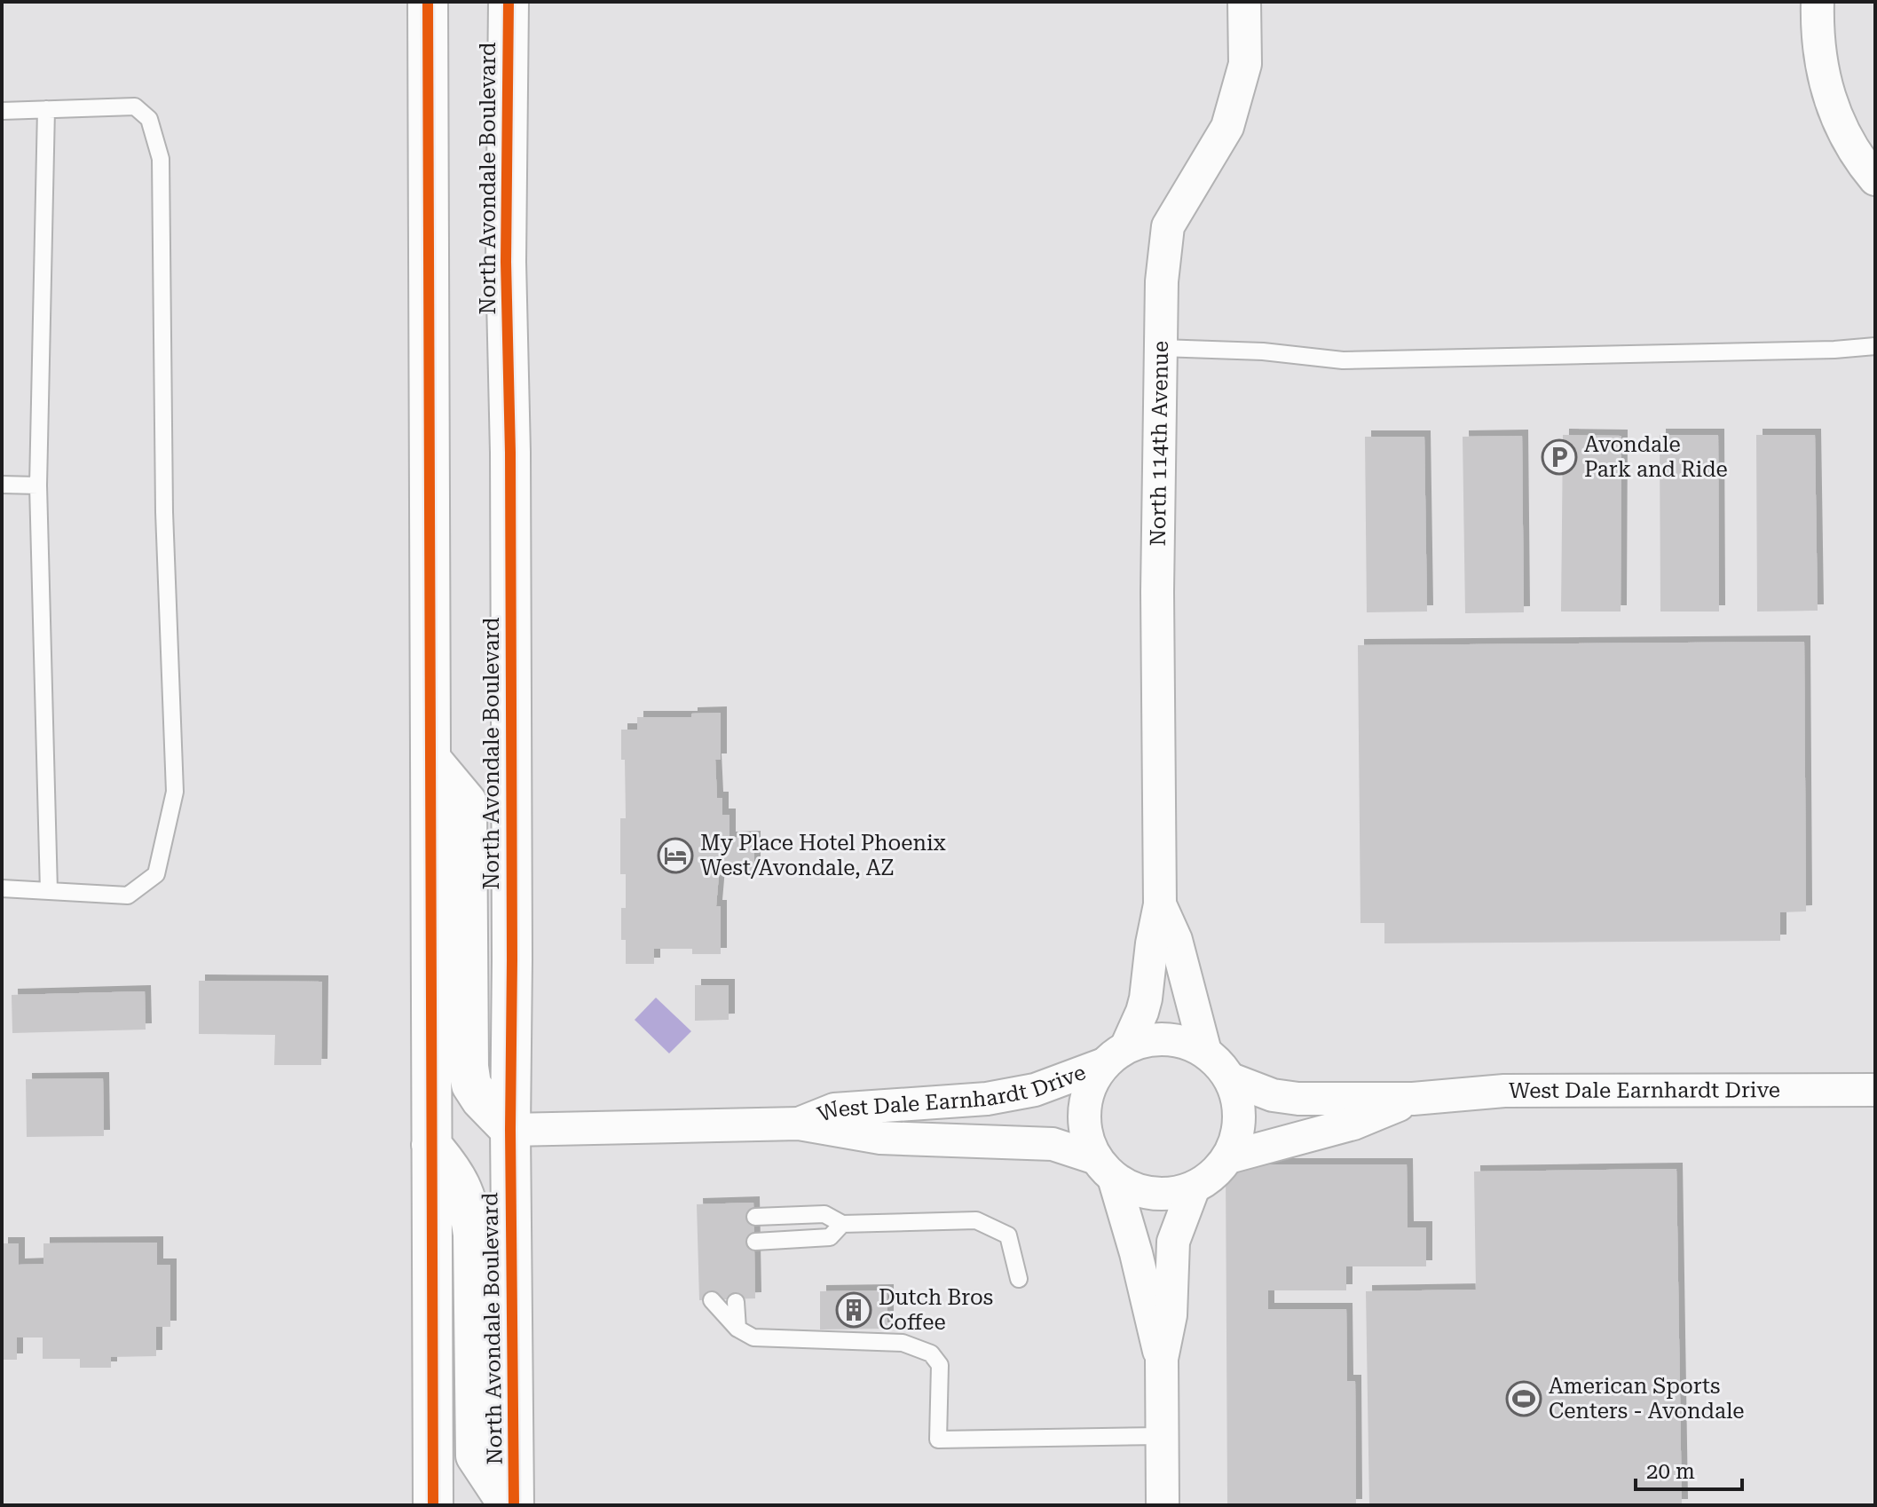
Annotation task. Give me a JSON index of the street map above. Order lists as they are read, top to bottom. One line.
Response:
{"streets":{"main road":["North Avondale Boulevard"],"street":["North 114th Avenue","West Dale Earnhardt Drive"]},"crossings":[["North Avondale Boulevard","West Dale Earnhardt Drive"]],"places":{"parking":["Avondale Park and Ride"],"hotel":["My Place Hotel Phoenix West/Avondale, AZ"],"building":["Dutch Bros Coffee"],"sports":["American Sports Centers - Avondale"]},"scale_bar":"20 m"}
